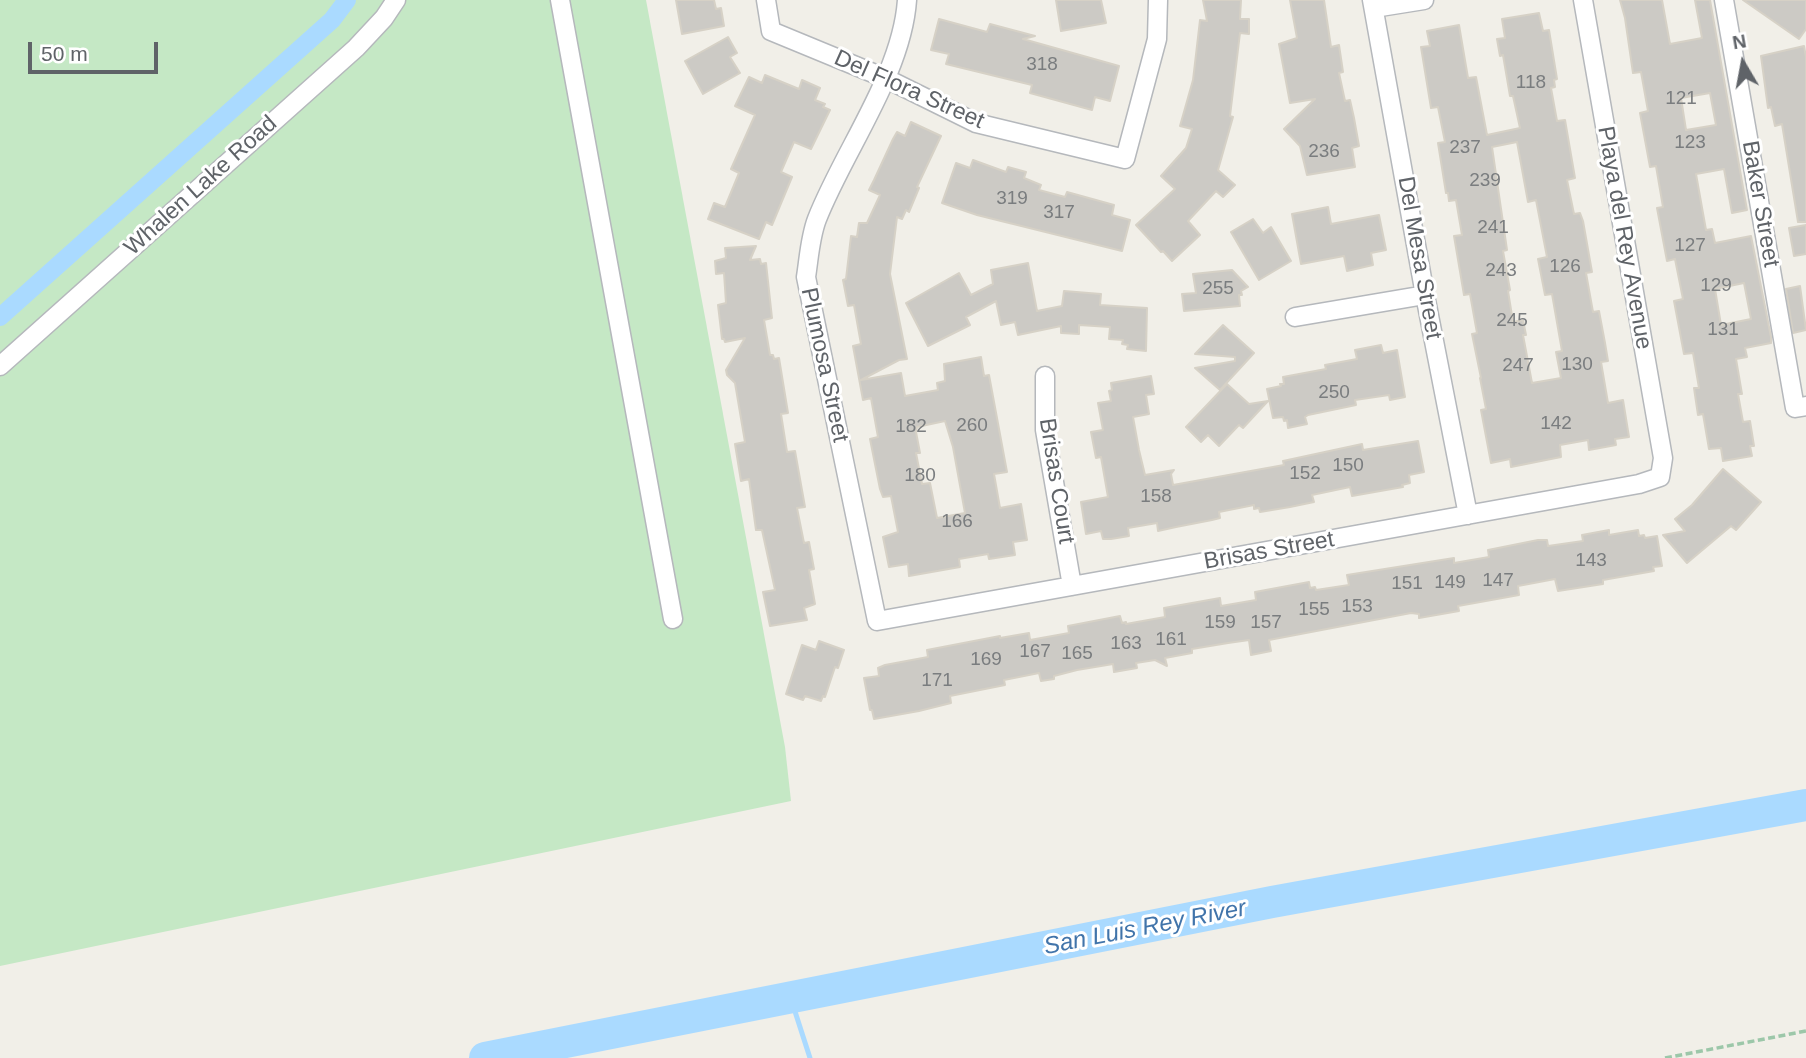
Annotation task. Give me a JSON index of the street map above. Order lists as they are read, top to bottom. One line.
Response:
{"streets":{"street":["Del Flora Street","Whalen Lake Road","Baker Street","Playa del Rey Avenue","Del Mesa Street","Plumosa Street","Brisas Court","Brisas Street"]},"crossings":[["Del Flora Street","Plumosa Street"],["Playa del Rey Avenue","Brisas Street"],["Del Mesa Street","Brisas Street"],["Plumosa Street","Brisas Street"],["Brisas Court","Brisas Street"]],"water":["San Luis Rey River"],"house_numbers":["318","118","121","123","237","236","239","319","317","241","127","126","243","129","255","245","131","130","247","250","142","260","182","150","152","180","158","166","143","147","149","151","153","155","159","157","161","163","167","165","169","171"],"scale_bar":"50 m","north":"top"}
